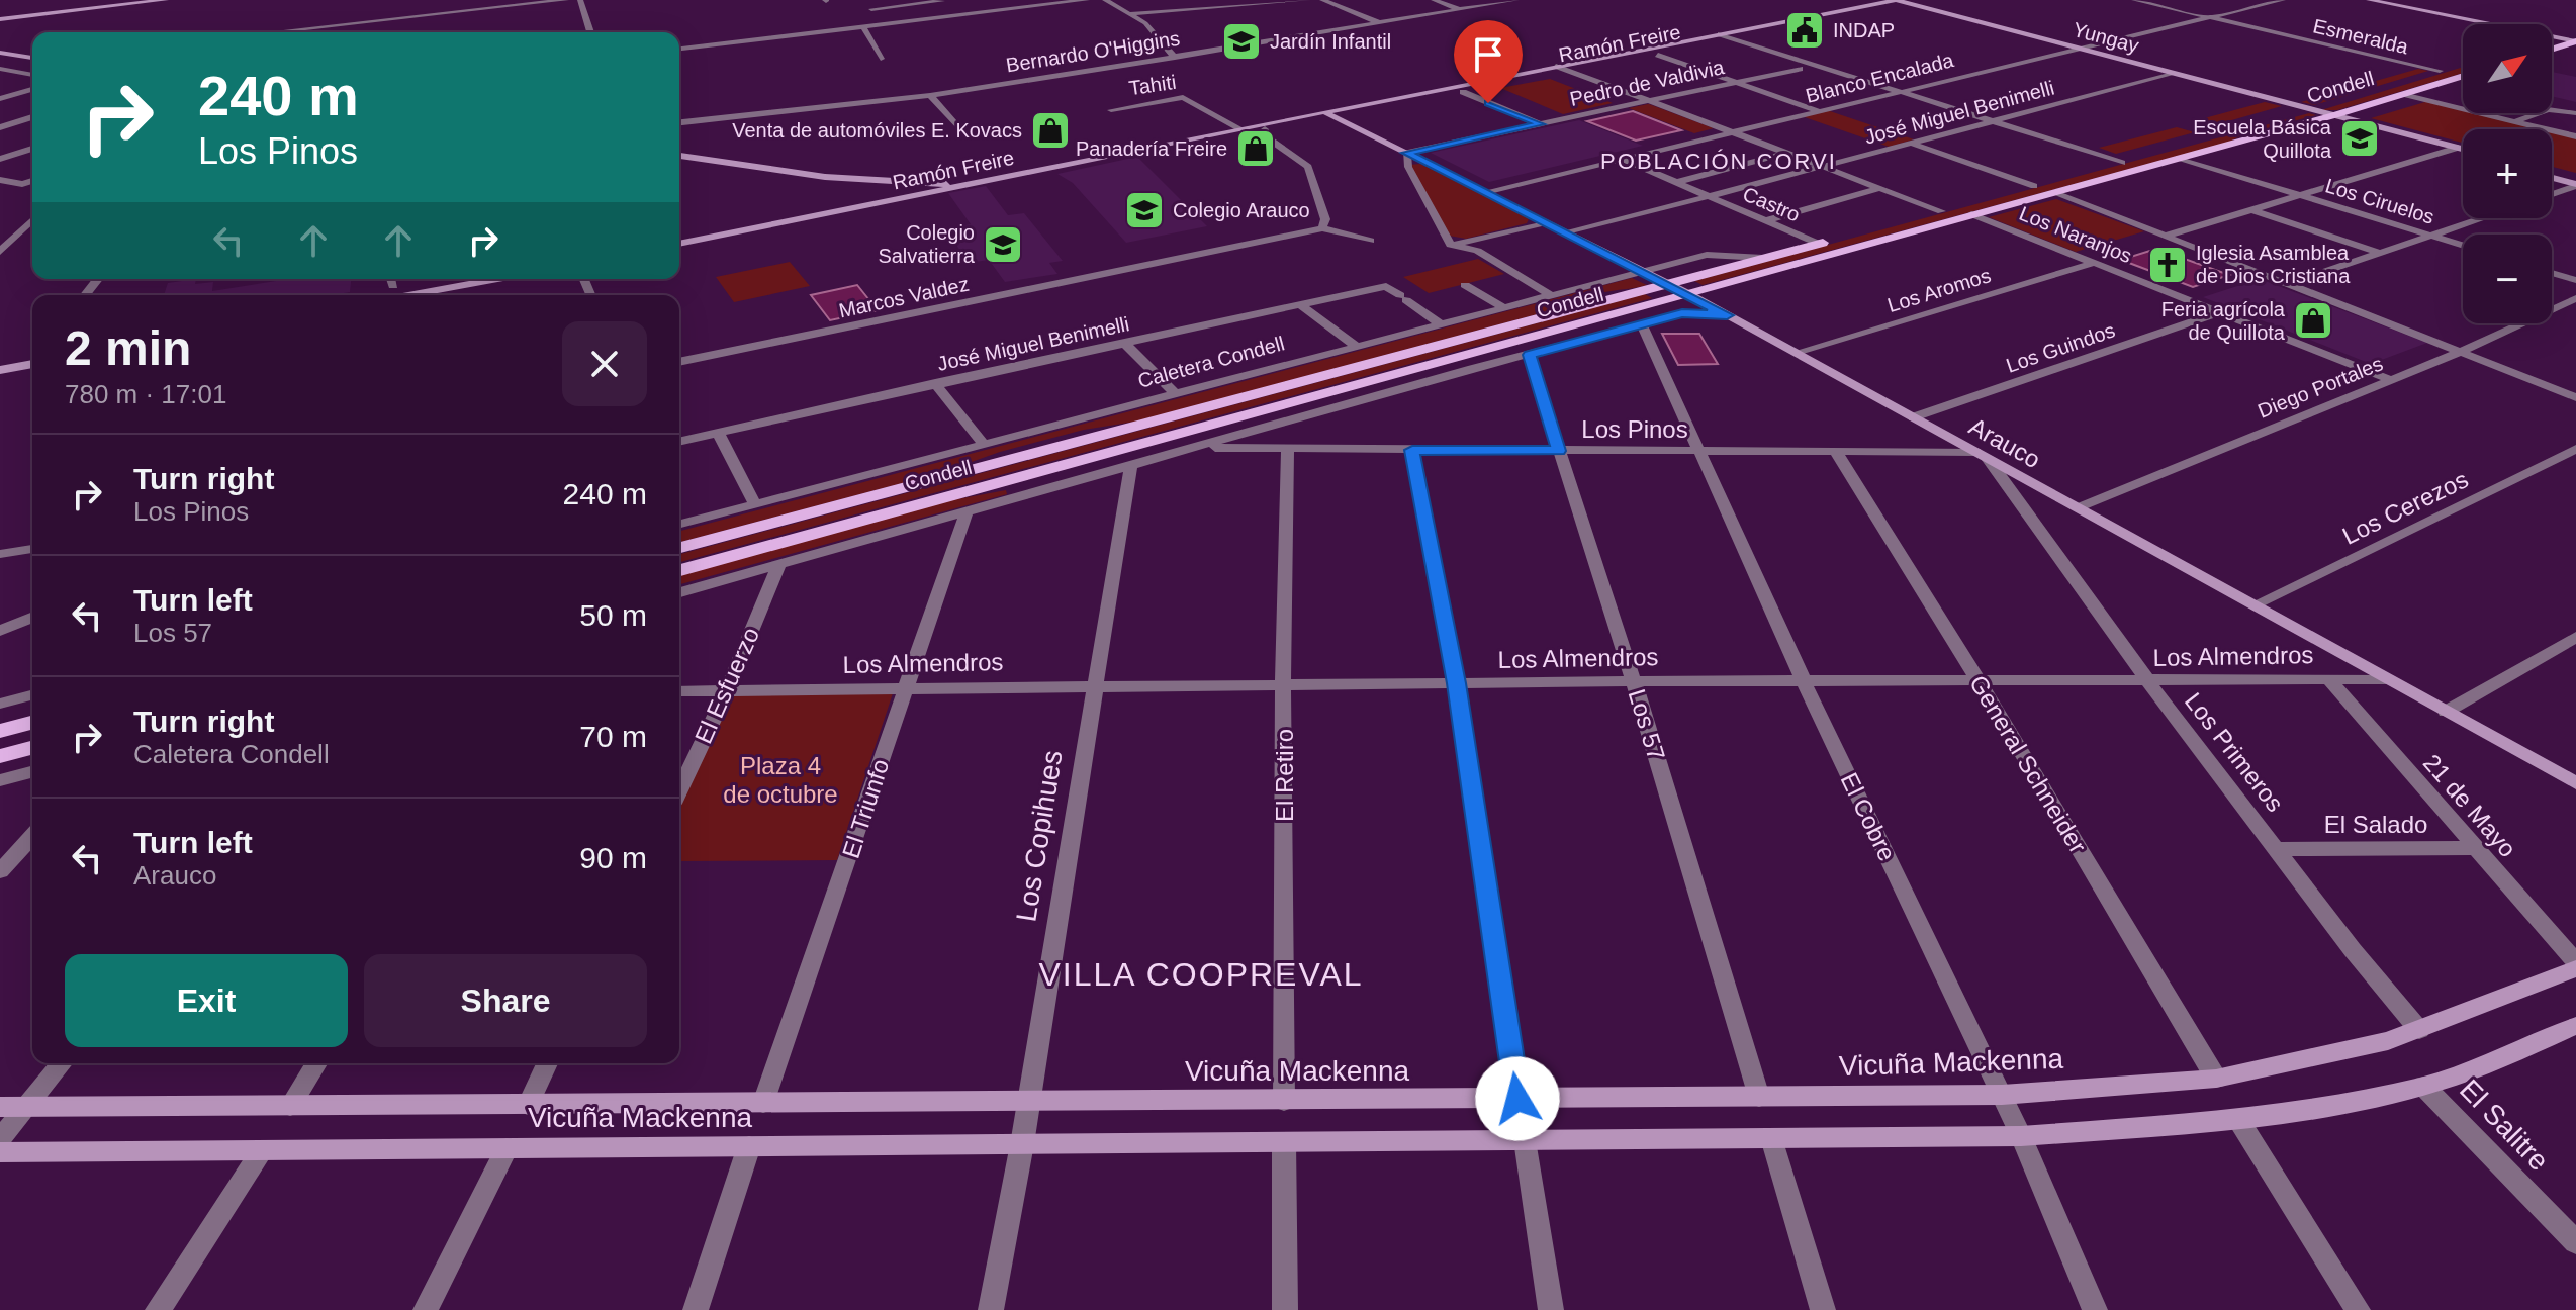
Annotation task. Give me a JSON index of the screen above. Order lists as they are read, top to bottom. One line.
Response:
{"streets":{"main road":["Yungay","Ramón Freire","Condell","Arauco","Vicuña Mackenna"],"street":["Esmeralda","Bernardo O'Higgins","Blanco Encalada","Pedro de Valdivia","Tahiti","José Miguel Benimelli","Los Ciruelos","Castro","Los Naranjos","Los Aromos","Marcos Valdez","Los Guindos","Caletera Condell","Diego Portales","Los Pinos","Los Cerezos","Los Almendros","El Esfuerzo","Los 57","Los Primeros","General Schneider","El Retiro","21 de Mayo","El Triunfo","El Cobre","El Salado","Los Copihues","El Salitre"]},"crossings":[["Esmeralda","Blanco Encalada"],["Esmeralda","Condell"],["Yungay","Ramón Freire"],["Yungay","Blanco Encalada"],["Yungay","Condell"],["Yungay","José Miguel Benimelli"],["Ramón Freire","Tahiti"],["Ramón Freire","Arauco"],["Blanco Encalada","Castro"],["Blanco Encalada","Arauco"],["Pedro de Valdivia","Arauco"],["Condell","Los Ciruelos"],["Condell","Castro"],["Condell","Los Naranjos"],["Condell","Caletera Condell"],["Condell","Arauco"],["José Miguel Benimelli","Castro"],["José Miguel Benimelli","Caletera Condell"],["José Miguel Benimelli","Arauco"],["Los Naranjos","Los Aromos"],["Los Naranjos","Los Guindos"],["Los Naranjos","Diego Portales"],["Los Aromos","Arauco"],["Los Guindos","Arauco"],["Caletera Condell","Arauco"],["Diego Portales","Arauco"],["Los Pinos","Arauco"],["Los Pinos","Los 57"],["Los Pinos","Los Primeros"],["Los Pinos","General Schneider"],["Los Pinos","El Retiro"],["Los Pinos","El Cobre"],["Arauco","Los Cerezos"],["Arauco","Los Almendros"],["Arauco","Los Primeros"],["Los Almendros","El Esfuerzo"],["Los Almendros","Los 57"],["Los Almendros","Los Primeros"],["Los Almendros","General Schneider"],["Los Almendros","El Retiro"],["Los Almendros","21 de Mayo"],["Los Almendros","El Triunfo"],["Los Almendros","El Cobre"],["Los Almendros","Los Copihues"],["Los 57","Vicuña Mackenna"],["Los Primeros","El Salado"],["Los Primeros","Vicuña Mackenna"],["General Schneider","Vicuña Mackenna"],["El Retiro","Vicuña Mackenna"],["21 de Mayo","El Salado"],["21 de Mayo","Vicuña Mackenna"],["El Triunfo","Vicuña Mackenna"],["El Cobre","Vicuña Mackenna"],["Los Copihues","Vicuña Mackenna"],["Vicuña Mackenna","El Salitre"]],"districts":["POBLACIÓN CORVI","VILLA COOPREVAL"],"parks":["Plaza 4 de octubre"],"places":{"public building":["INDAP"],"school or university":["Jardín Infantil","Escuela Básica Quillota","Colegio Arauco","Colegio Salvatierra"],"shop":["Venta de automóviles E. Kovacs","Panadería Freire","Feria agrícola de Quillota"],"church":["Iglesia Asamblea de Dios Cristiana"]},"north":"top right","page":{"map_buttons":["+","−"],"turn":["240 m","Los Pinos"],"heading":["2 min","780 m · 17:01"],"list":[{"name":"Turn right","note":"Los Pinos","value":"240 m"},{"name":"Turn left","note":"Los 57","value":"50 m"},{"name":"Turn right","note":"Caletera Condell","value":"70 m"},{"name":"Turn left","note":"Arauco","value":"90 m"}],"buttons":["Exit","Share"]}}
